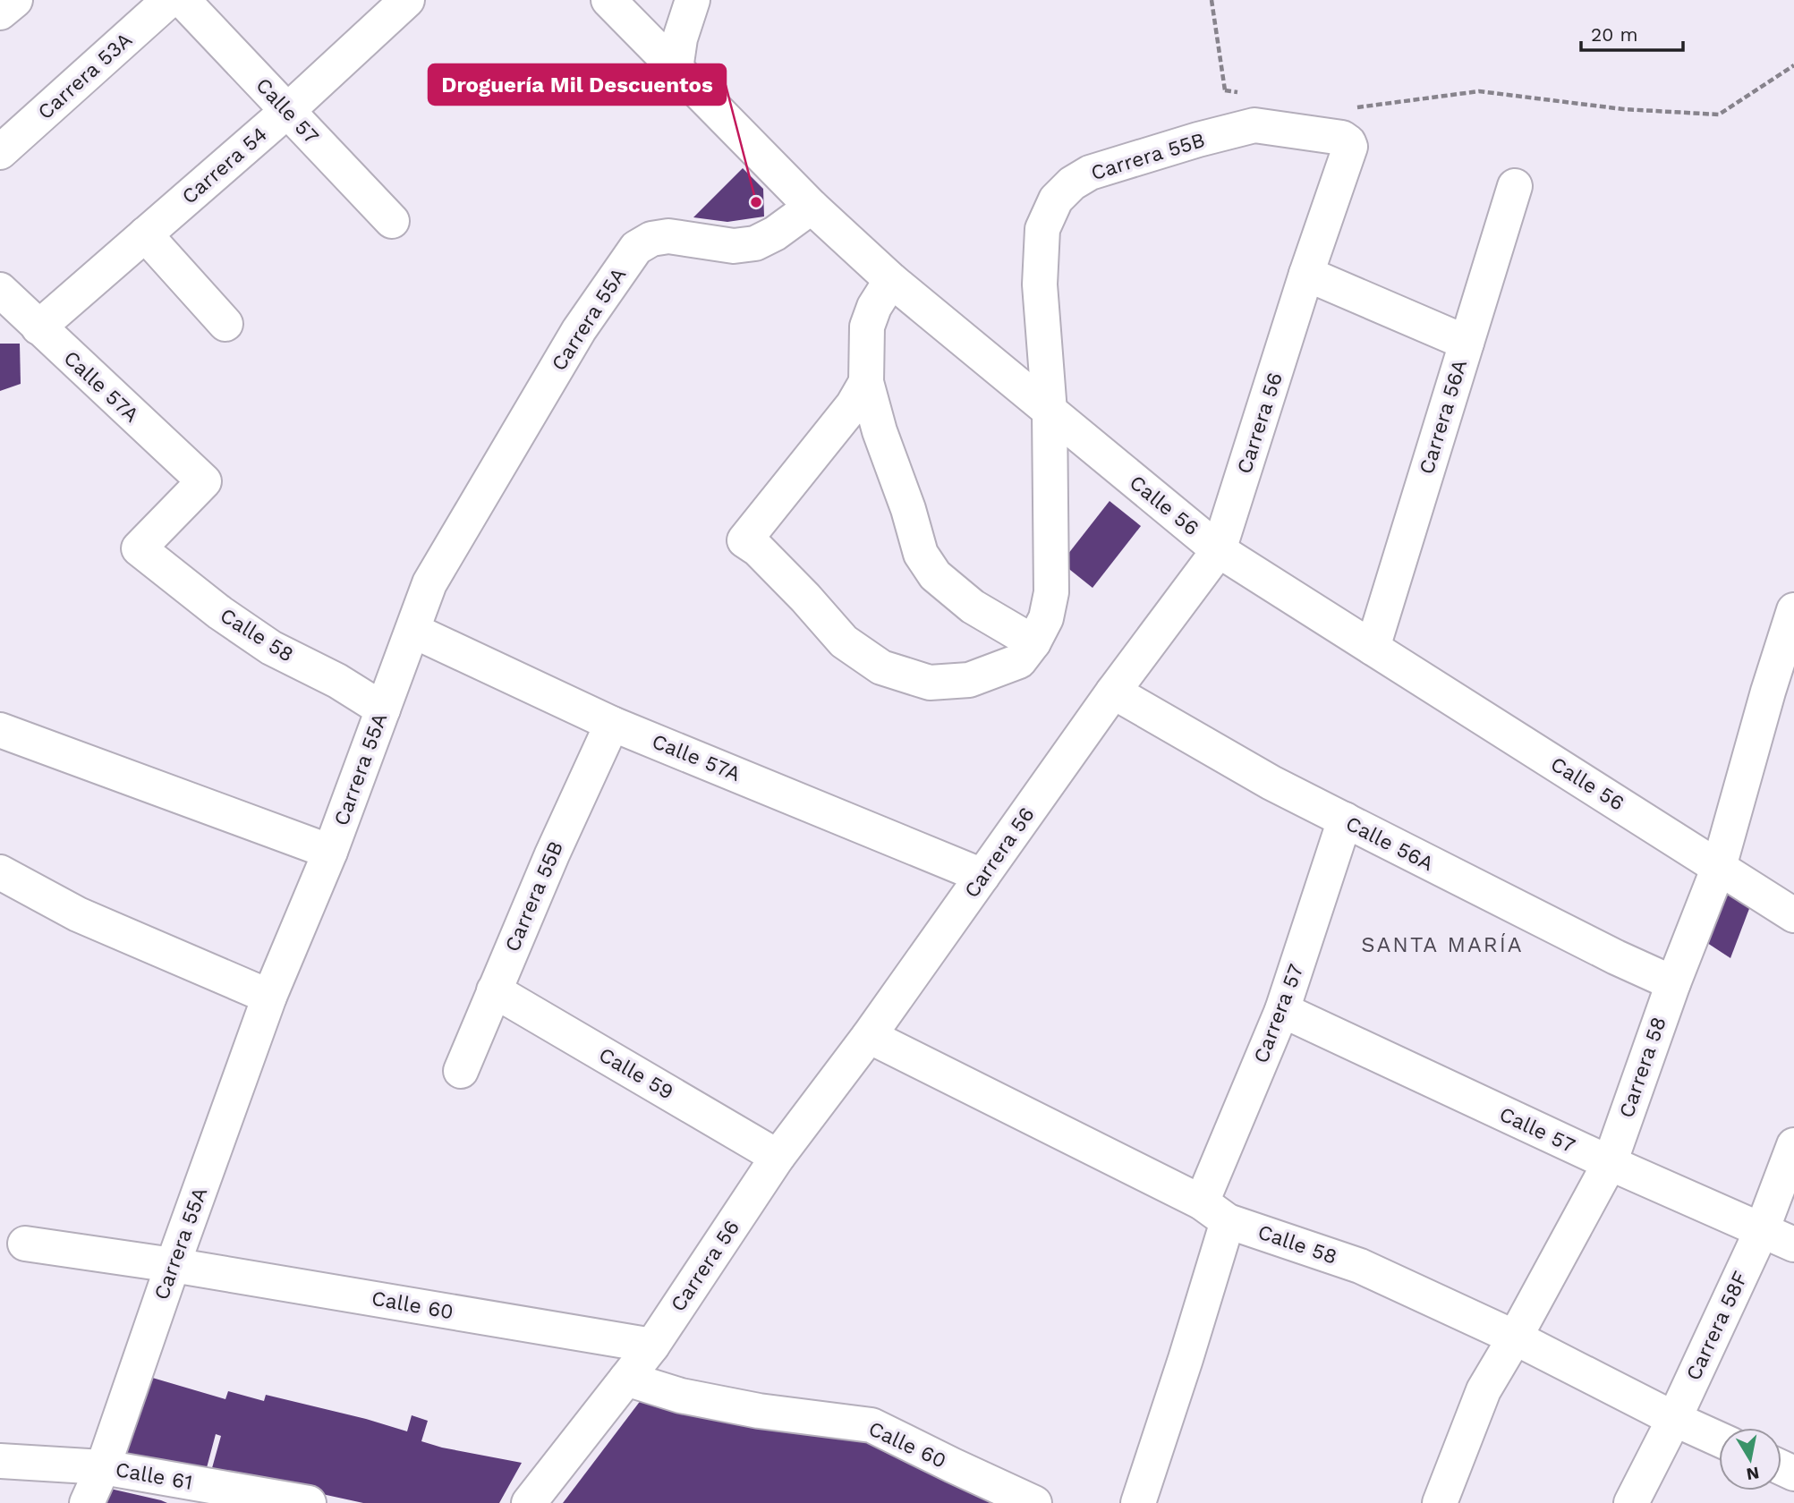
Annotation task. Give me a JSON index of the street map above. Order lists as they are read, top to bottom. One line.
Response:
{"streets":{"street":["Carrera 53A","Calle 57","Carrera 55B","Carrera 54","Carrera 55A","Calle 57A","Carrera 56A","Carrera 56","Calle 56","Calle 58","Calle 56A","Carrera 57","Carrera 58","Calle 59","Calle 60","Carrera 58F","Calle 61"]},"crossings":[["Calle 57","Carrera 54"],["Calle 57","Carrera 57"],["Calle 57","Carrera 58"],["Calle 57","Carrera 58F"],["Carrera 55B","Calle 57A"],["Carrera 55B","Carrera 56"],["Carrera 55B","Calle 56"],["Carrera 55B","Calle 59"],["Carrera 54","Calle 57A"],["Carrera 55A","Calle 57A"],["Carrera 55A","Calle 56"],["Carrera 55A","Calle 58"],["Carrera 55A","Calle 60"],["Carrera 55A","Calle 61"],["Calle 57A","Carrera 56"],["Calle 57A","Calle 58"],["Carrera 56A","Calle 56"],["Carrera 56","Calle 56"],["Carrera 56","Calle 58"],["Carrera 56","Calle 56A"],["Carrera 56","Calle 59"],["Carrera 56","Calle 60"],["Calle 56","Carrera 58"],["Calle 58","Carrera 57"],["Calle 58","Carrera 58"],["Calle 58","Carrera 58F"],["Calle 56A","Carrera 57"],["Calle 56A","Carrera 58"]],"districts":["SANTA MARÍA"],"places":["Droguería Mil Descuentos"],"scale_bar":"20 m","north":"bottom"}
